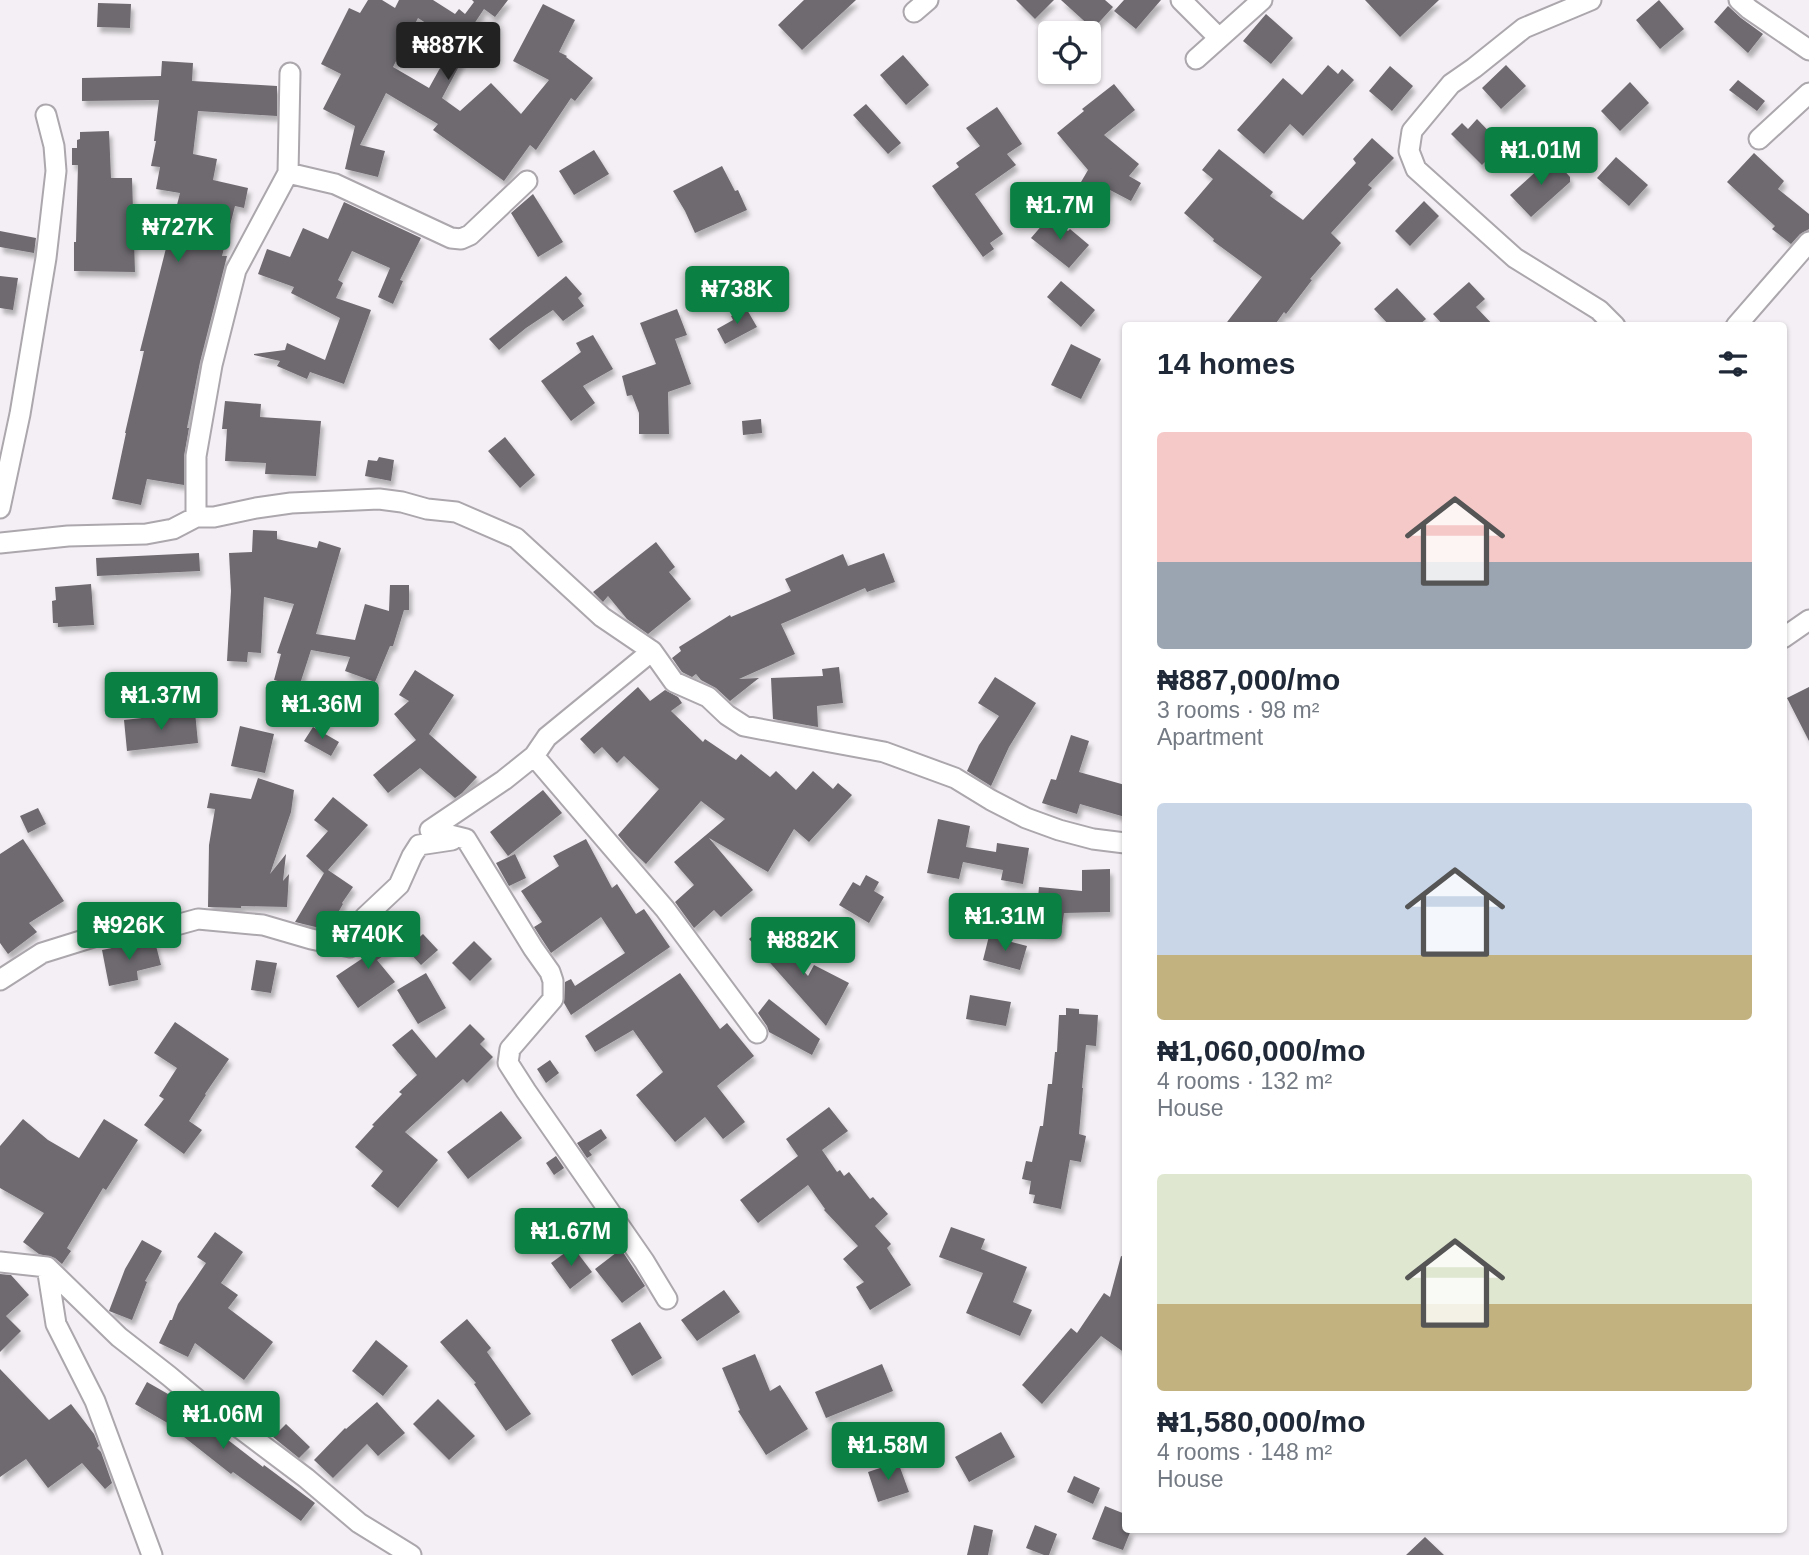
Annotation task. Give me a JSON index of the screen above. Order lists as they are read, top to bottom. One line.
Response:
{"page":{"price":["₦887K","₦1.01M","₦1.7M","₦727K","₦738K","₦1.37M","₦1.36M","₦1.31M","₦926K","₦740K","₦882K","₦1.67M","₦1.06M","₦1.58M"],"heading":"14 homes","list":[{"name":"₦887,000/mo","note":"3 rooms · 98 m² · Apartment"},{"name":"₦1,060,000/mo","note":"4 rooms · 132 m² · House"},{"name":"₦1,580,000/mo","note":"4 rooms · 148 m² · House"}]}}
